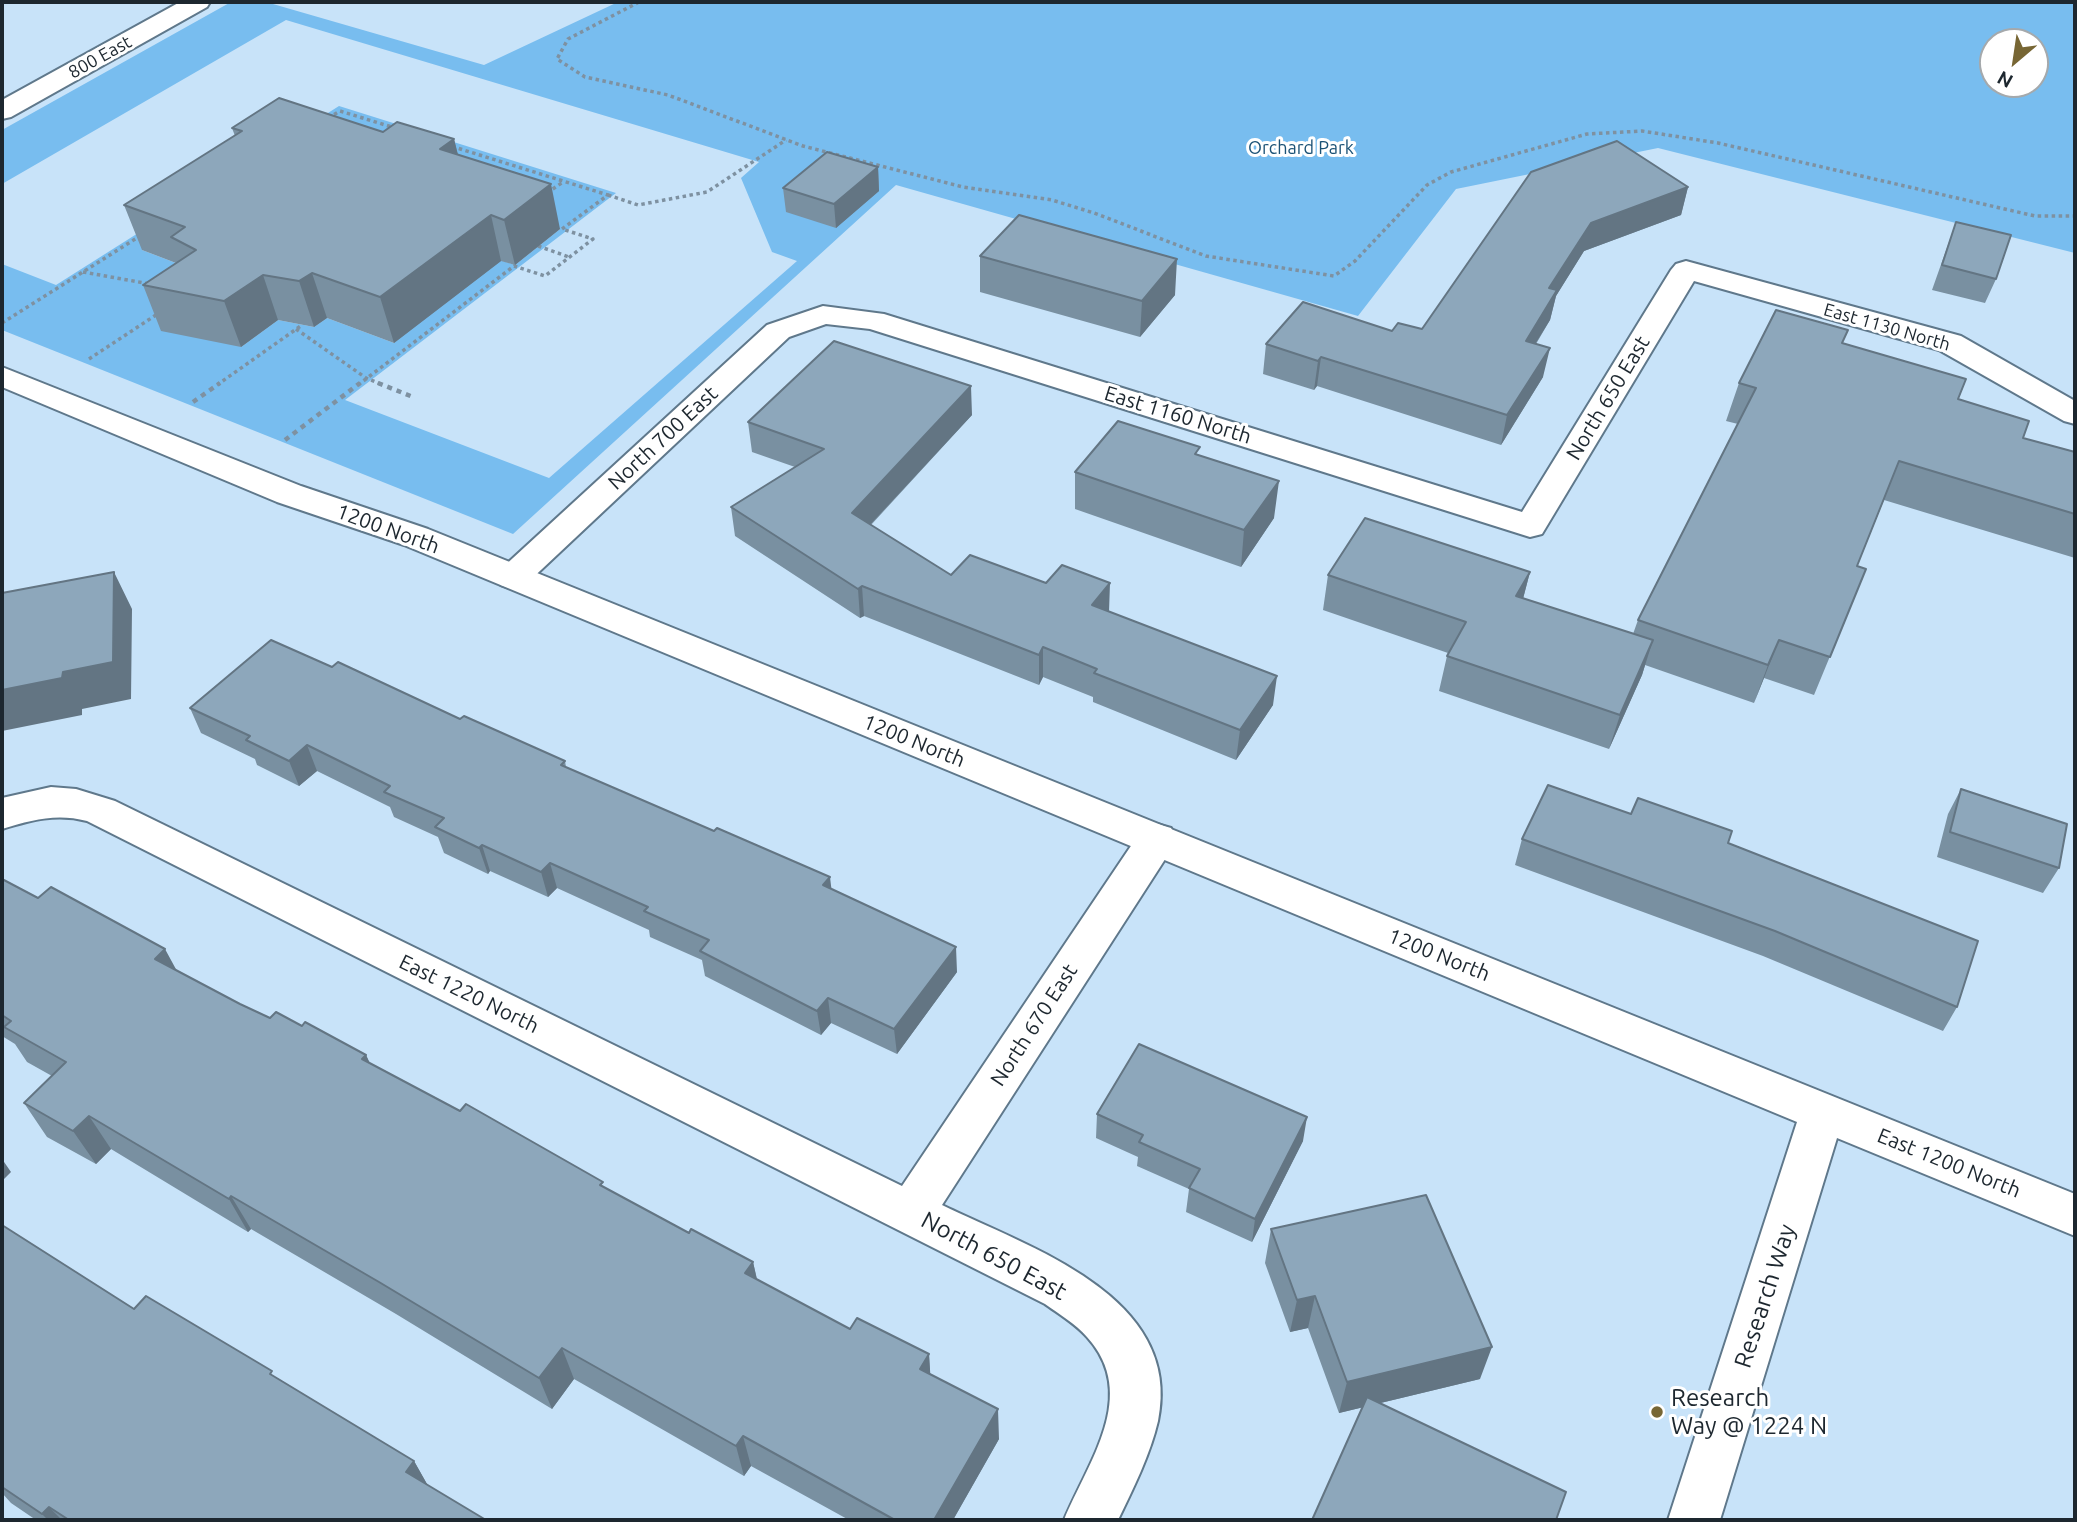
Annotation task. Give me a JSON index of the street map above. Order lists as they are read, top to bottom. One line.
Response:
{"streets":{"street":["800 East","East 1130 North","North 650 East","East 1160 North","North 700 East","1200 North","East 1220 North","North 670 East","East 1200 North","Research Way"]},"crossings":[["East 1130 North","North 650 East"],["North 650 East","East 1160 North"],["North 650 East","East 1220 North"],["North 650 East","North 670 East"],["East 1160 North","North 700 East"],["North 700 East","1200 North"],["1200 North","North 670 East"],["1200 North","East 1200 North"],["1200 North","Research Way"],["East 1220 North","North 670 East"],["East 1200 North","Research Way"]],"parks":["Orchard Park"],"places":["Research Way @ 1224 N"],"north":"bottom left"}
